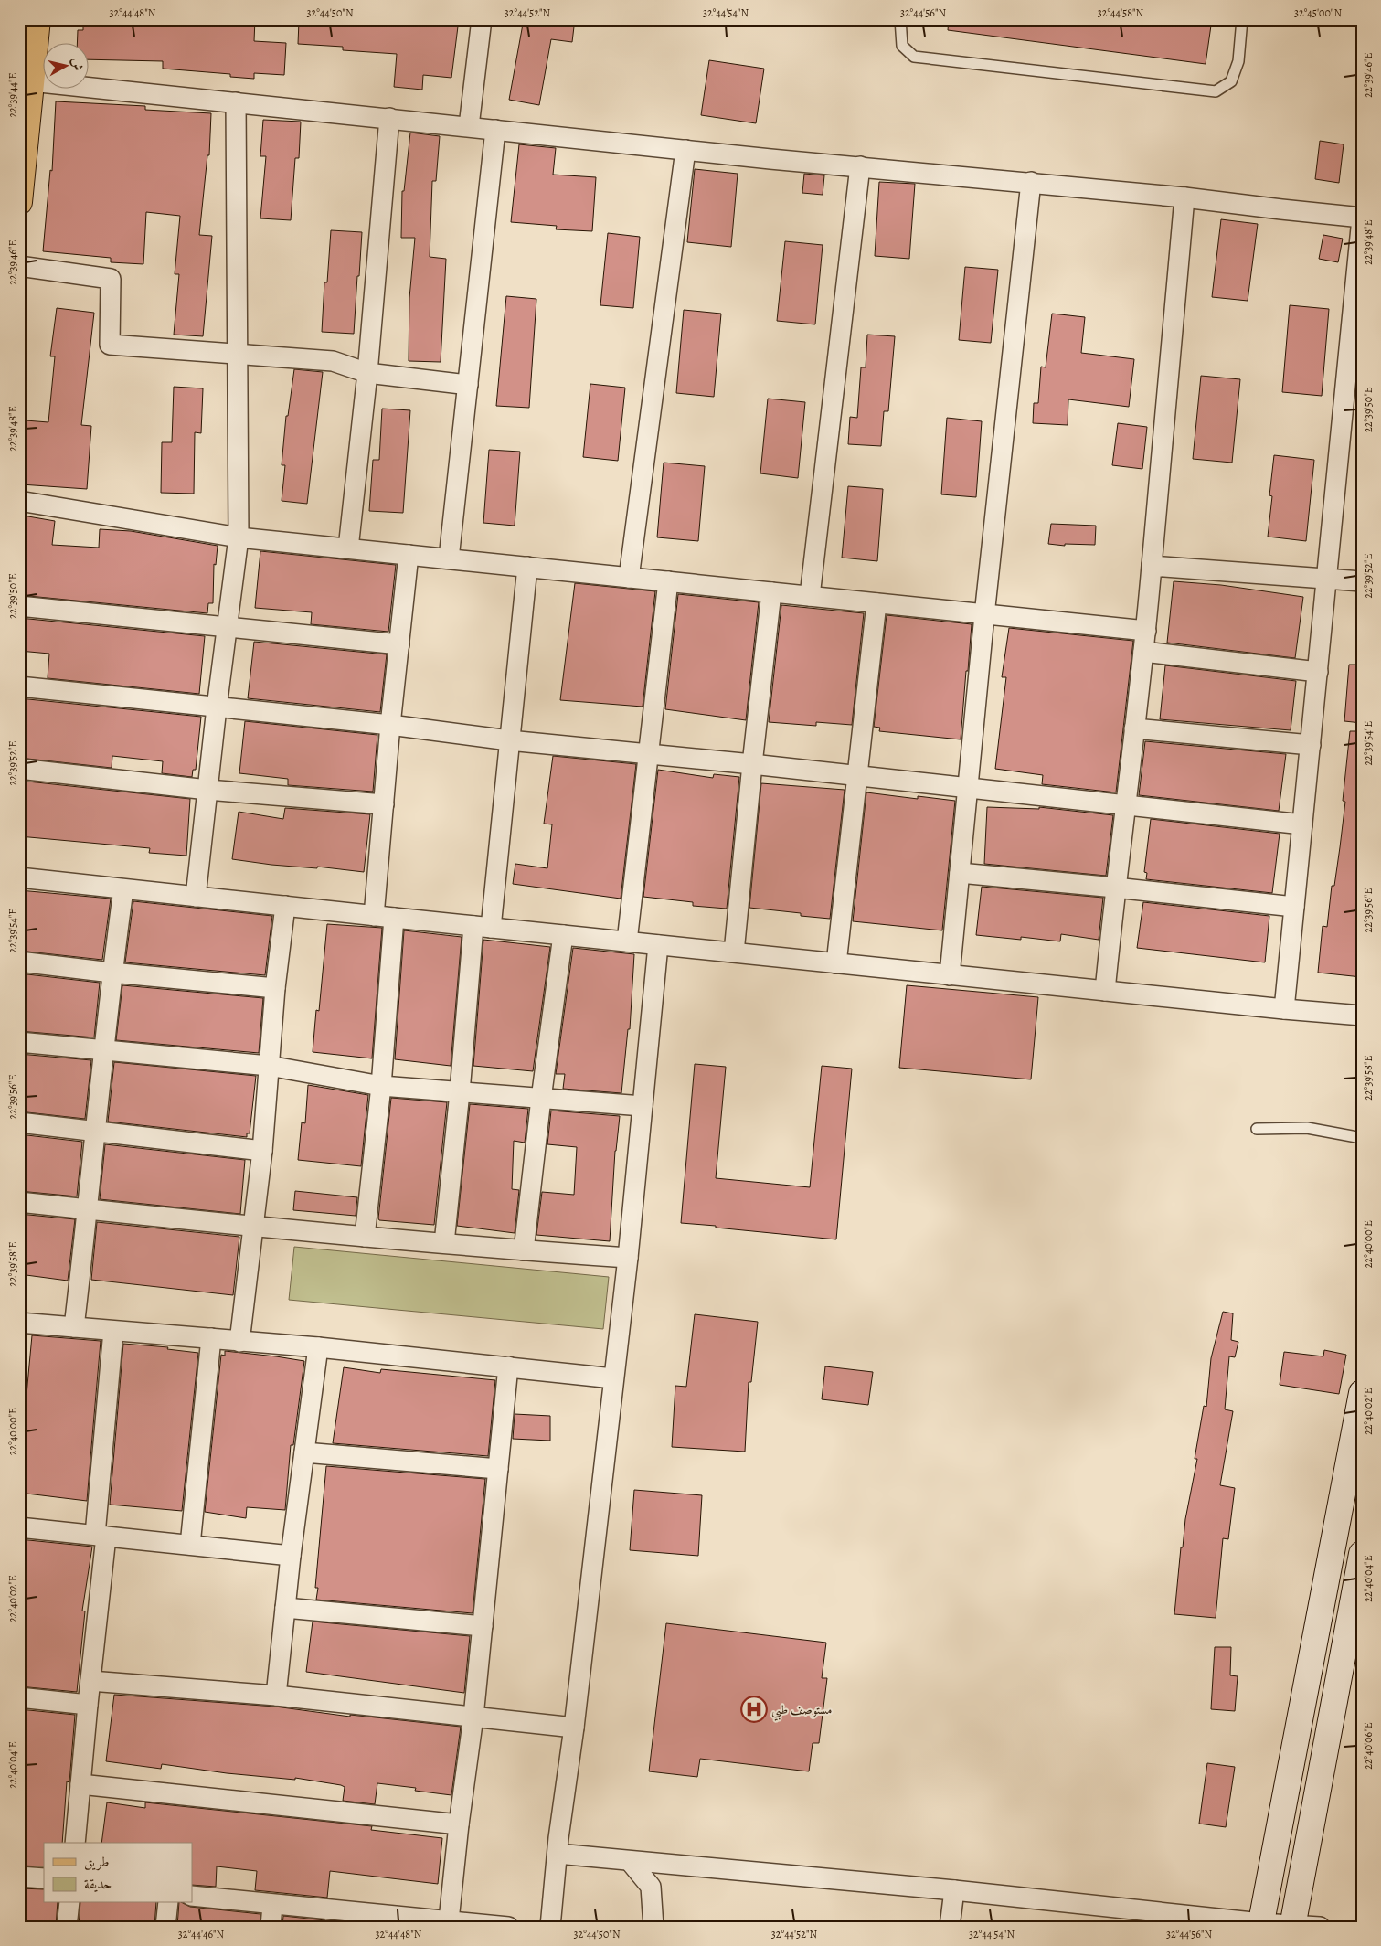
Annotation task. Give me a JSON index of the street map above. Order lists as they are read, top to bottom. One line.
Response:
{"places":{"hospital":["مستوصف طبي"]},"legend":["طريق","حديقة"],"north":"right","coordinates":["32°44'48\"N","32°44'50\"N","32°44'52\"N","32°44'54\"N","32°44'56\"N","32°44'58\"N","32°45'00\"N","22°39'46\"E","22°39'44\"E","22°39'48\"E","22°39'50\"E","22°39'52\"E","22°39'54\"E","22°39'56\"E","22°39'58\"E","22°40'00\"E","22°40'02\"E","22°40'04\"E","22°40'06\"E","32°44'46\"N"]}
